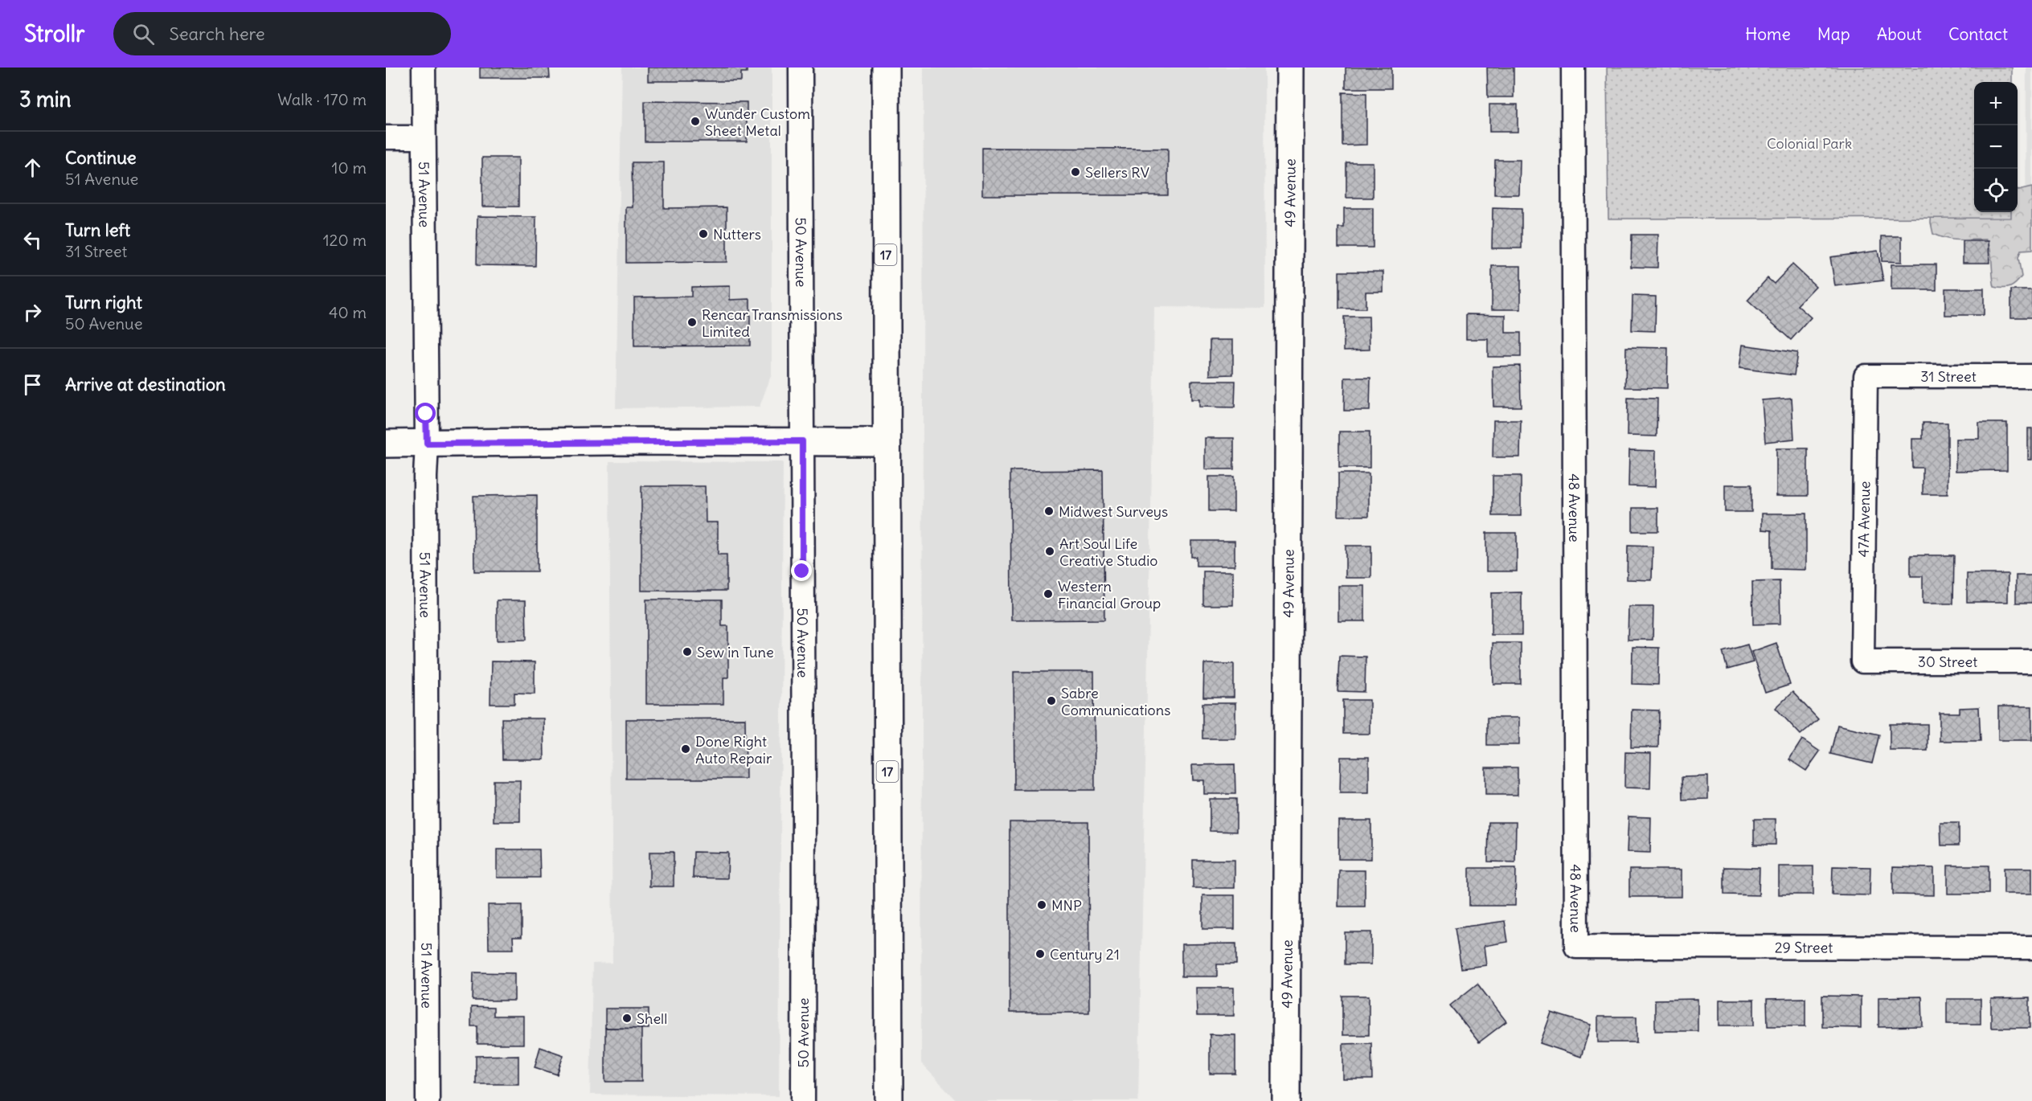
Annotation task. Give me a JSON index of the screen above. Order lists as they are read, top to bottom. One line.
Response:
{"streets":{"street":["51 Avenue","49 Avenue","50 Avenue","17","31 Street","48 Avenue","47A Avenue","30 Street","29 Street"]},"crossings":[["31 Street","47A Avenue"],["48 Avenue","29 Street"],["47A Avenue","30 Street"]],"parks":["Colonial Park"],"places":["Wunder Custom Sheet Metal","Sellers RV","Nutters","Rencar Transmissions Limited","Midwest Surveys","Art Soul Life Creative Studio","Western Financial Group","Sew in Tune","Sabre Communications","Done Right Auto Repair","MNP","Century 21","Shell"],"page":{"header":"Strollr","search":"Search here","nav":["Home","Map","About","Contact"],"heading":["3 min","Walk · 170 m"],"map_buttons":["+","−"],"list":[["Continue","51 Avenue","10 m"],["Turn left","31 Street","120 m"],["Turn right","50 Avenue","40 m"],"Arrive at destination"]}}
